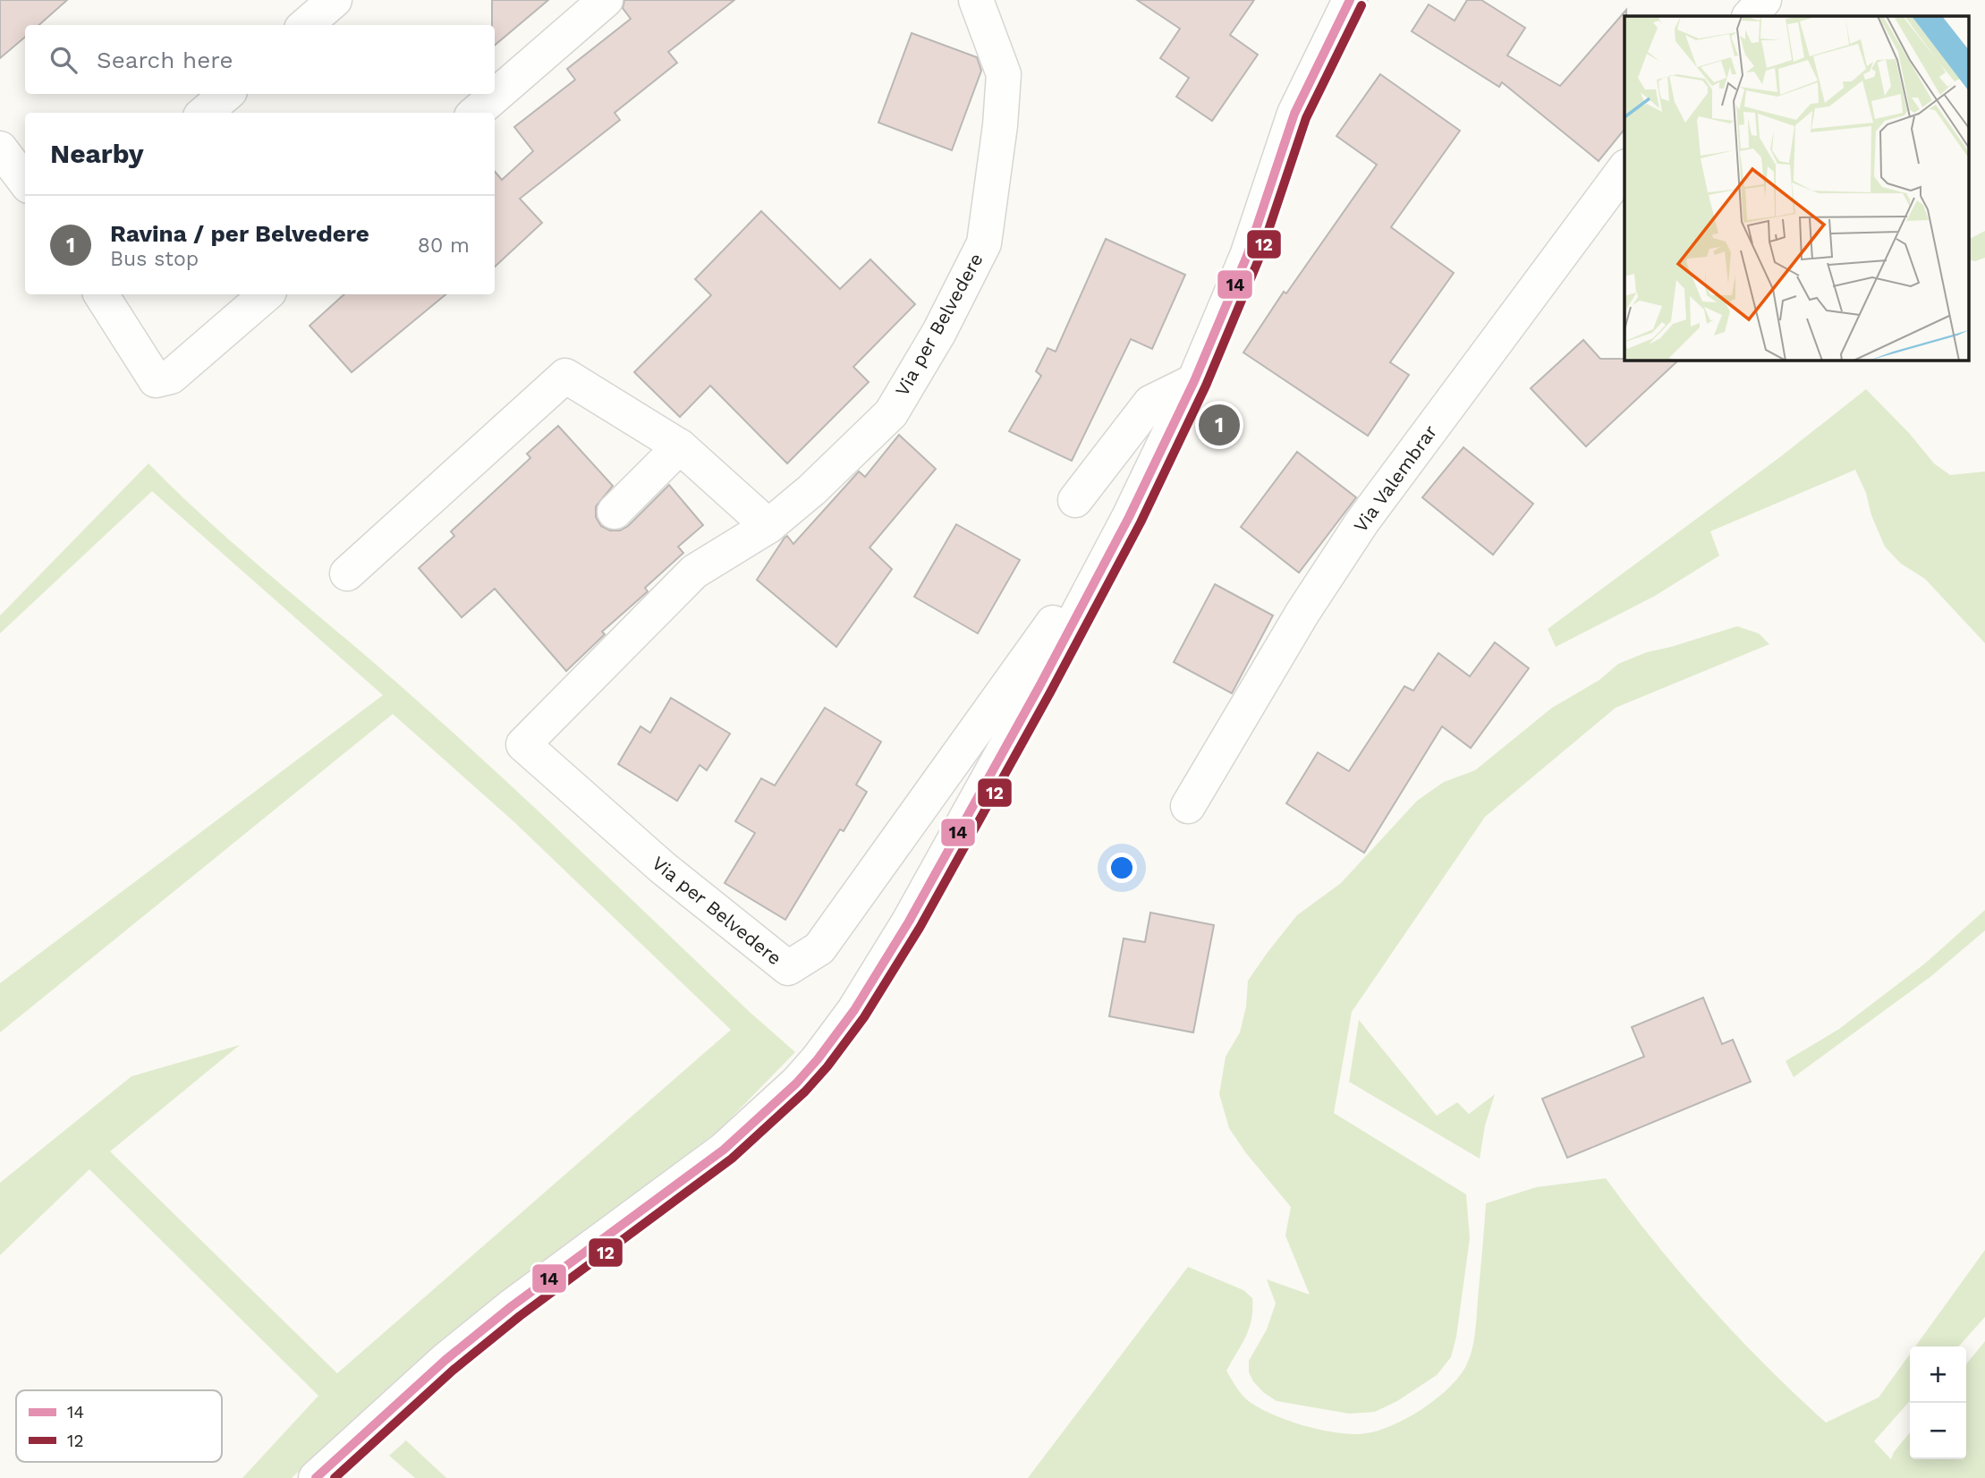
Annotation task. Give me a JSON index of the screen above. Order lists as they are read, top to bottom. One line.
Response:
{"streets":{"street":["Via per Belvedere","Via Valembrar"]},"lines":["transit line 14","transit line 12"],"legend":["14","12"],"page":{"search":"Search here","heading":"Nearby","list":[{"mark":"1","name":"Ravina / per Belvedere","note":"Bus stop","value":"80 m"}],"pins":"1","map_buttons":["+","−"]}}
